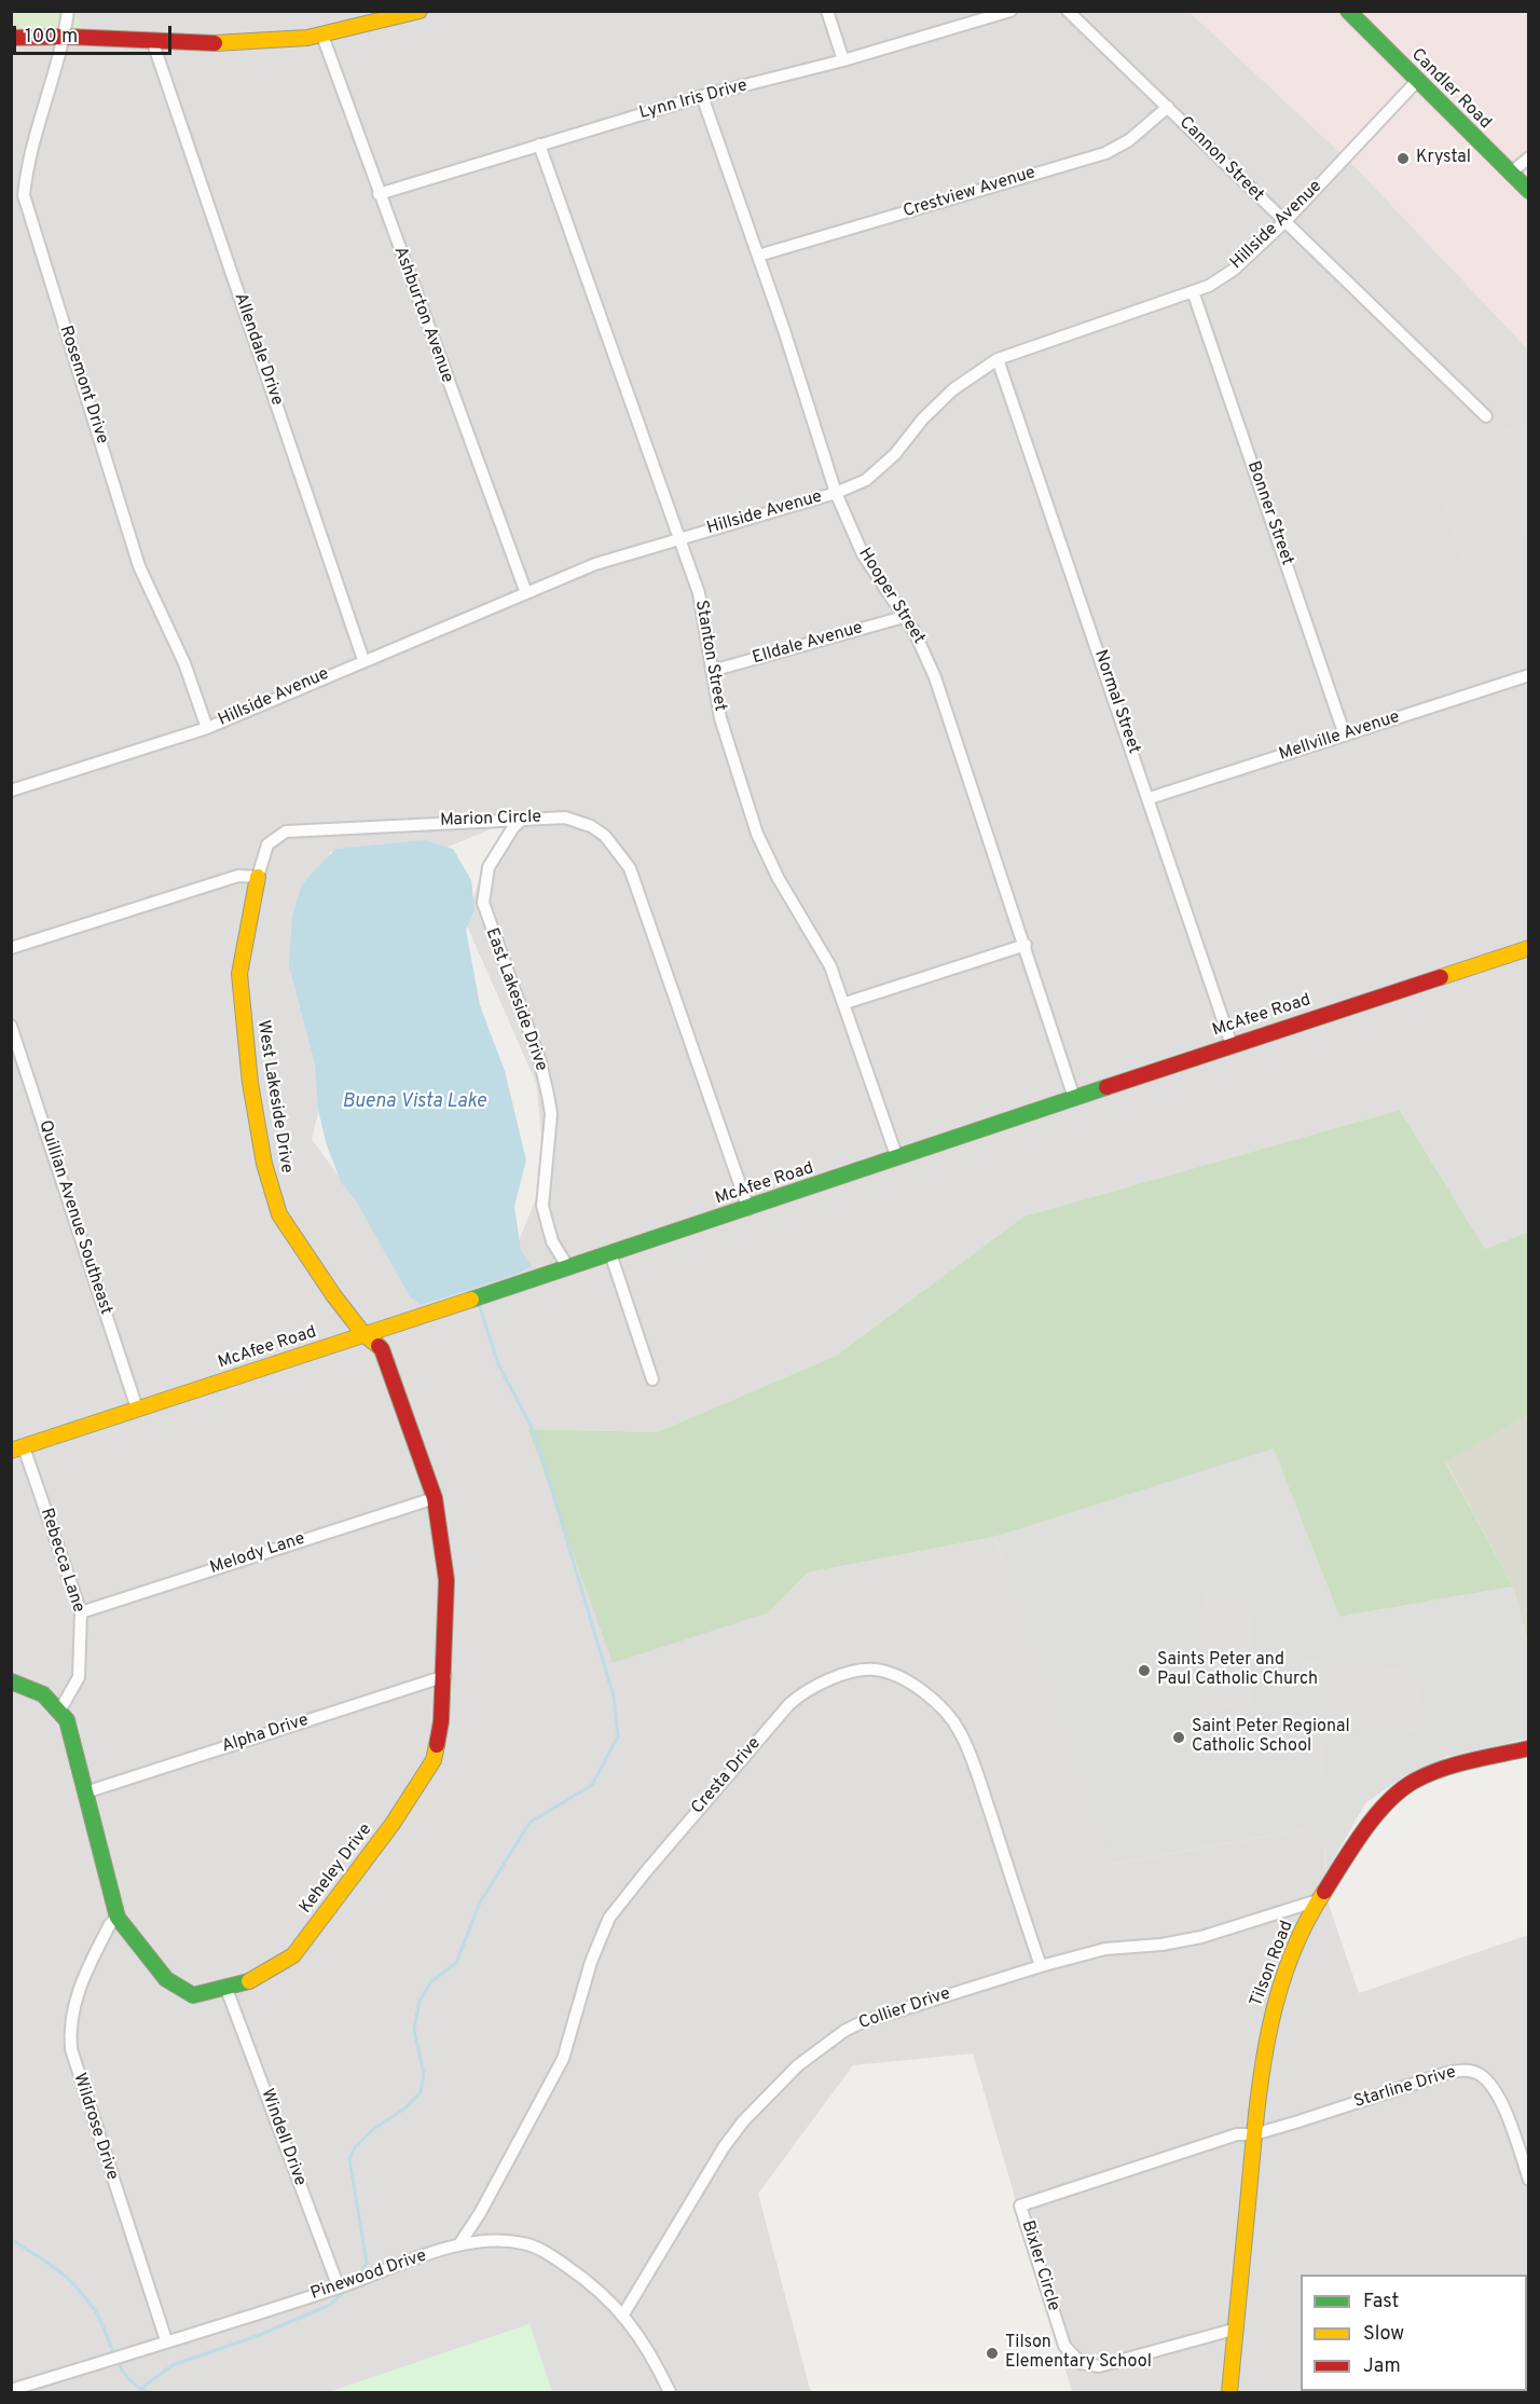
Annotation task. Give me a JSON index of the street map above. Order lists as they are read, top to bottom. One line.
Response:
{"streets":{"street":["Candler Road","Lynn Iris Drive","Cannon Street","Crestview Avenue","Hillside Avenue","Ashburton Avenue","Allendale Drive","Rosemont Drive","Bonner Street","Hooper Street","Elldale Avenue","Stanton Street","Normal Street","Mellville Avenue","Marion Circle","East Lakeside Drive","McAfee Road","West Lakeside Drive","Quillian Avenue Southeast","Melody Lane","Rebecca Lane","Alpha Drive","Cresta Drive","Keheley Drive","Tilson Road","Collier Drive","Starline Drive","Wildrose Drive","Windell Drive","Bixler Circle","Pinewood Drive"]},"crossings":[["Candler Road","Hillside Avenue"],["Lynn Iris Drive","Ashburton Avenue"],["Lynn Iris Drive","Hooper Street"],["Lynn Iris Drive","Stanton Street"],["Cannon Street","Crestview Avenue"],["Cannon Street","Hillside Avenue"],["Crestview Avenue","Hooper Street"],["Hillside Avenue","Ashburton Avenue"],["Hillside Avenue","Allendale Drive"],["Hillside Avenue","Rosemont Drive"],["Hillside Avenue","Bonner Street"],["Hillside Avenue","Hooper Street"],["Hillside Avenue","Stanton Street"],["Hillside Avenue","Normal Street"],["Bonner Street","Mellville Avenue"],["Hooper Street","Elldale Avenue"],["Hooper Street","McAfee Road"],["Elldale Avenue","Stanton Street"],["Stanton Street","McAfee Road"],["Normal Street","Mellville Avenue"],["Normal Street","McAfee Road"],["Marion Circle","East Lakeside Drive"],["Marion Circle","McAfee Road"],["Marion Circle","West Lakeside Drive"],["East Lakeside Drive","McAfee Road"],["McAfee Road","West Lakeside Drive"],["McAfee Road","Quillian Avenue Southeast"],["McAfee Road","Rebecca Lane"],["McAfee Road","Keheley Drive"],["West Lakeside Drive","Keheley Drive"],["Melody Lane","Rebecca Lane"],["Melody Lane","Keheley Drive"],["Rebecca Lane","Keheley Drive"],["Alpha Drive","Keheley Drive"],["Cresta Drive","Collier Drive"],["Cresta Drive","Pinewood Drive"],["Keheley Drive","Wildrose Drive"],["Keheley Drive","Windell Drive"],["Tilson Road","Collier Drive"],["Tilson Road","Starline Drive"],["Tilson Road","Bixler Circle"],["Collier Drive","Pinewood Drive"],["Starline Drive","Bixler Circle"],["Wildrose Drive","Pinewood Drive"],["Windell Drive","Pinewood Drive"]],"water":["Buena Vista Lake"],"places":["Krystal","Saints Peter and Paul Catholic Church","Saint Peter Regional Catholic School","Tilson Elementary School"],"legend":["Fast","Slow","Jam"],"scale_bar":"100 m"}
